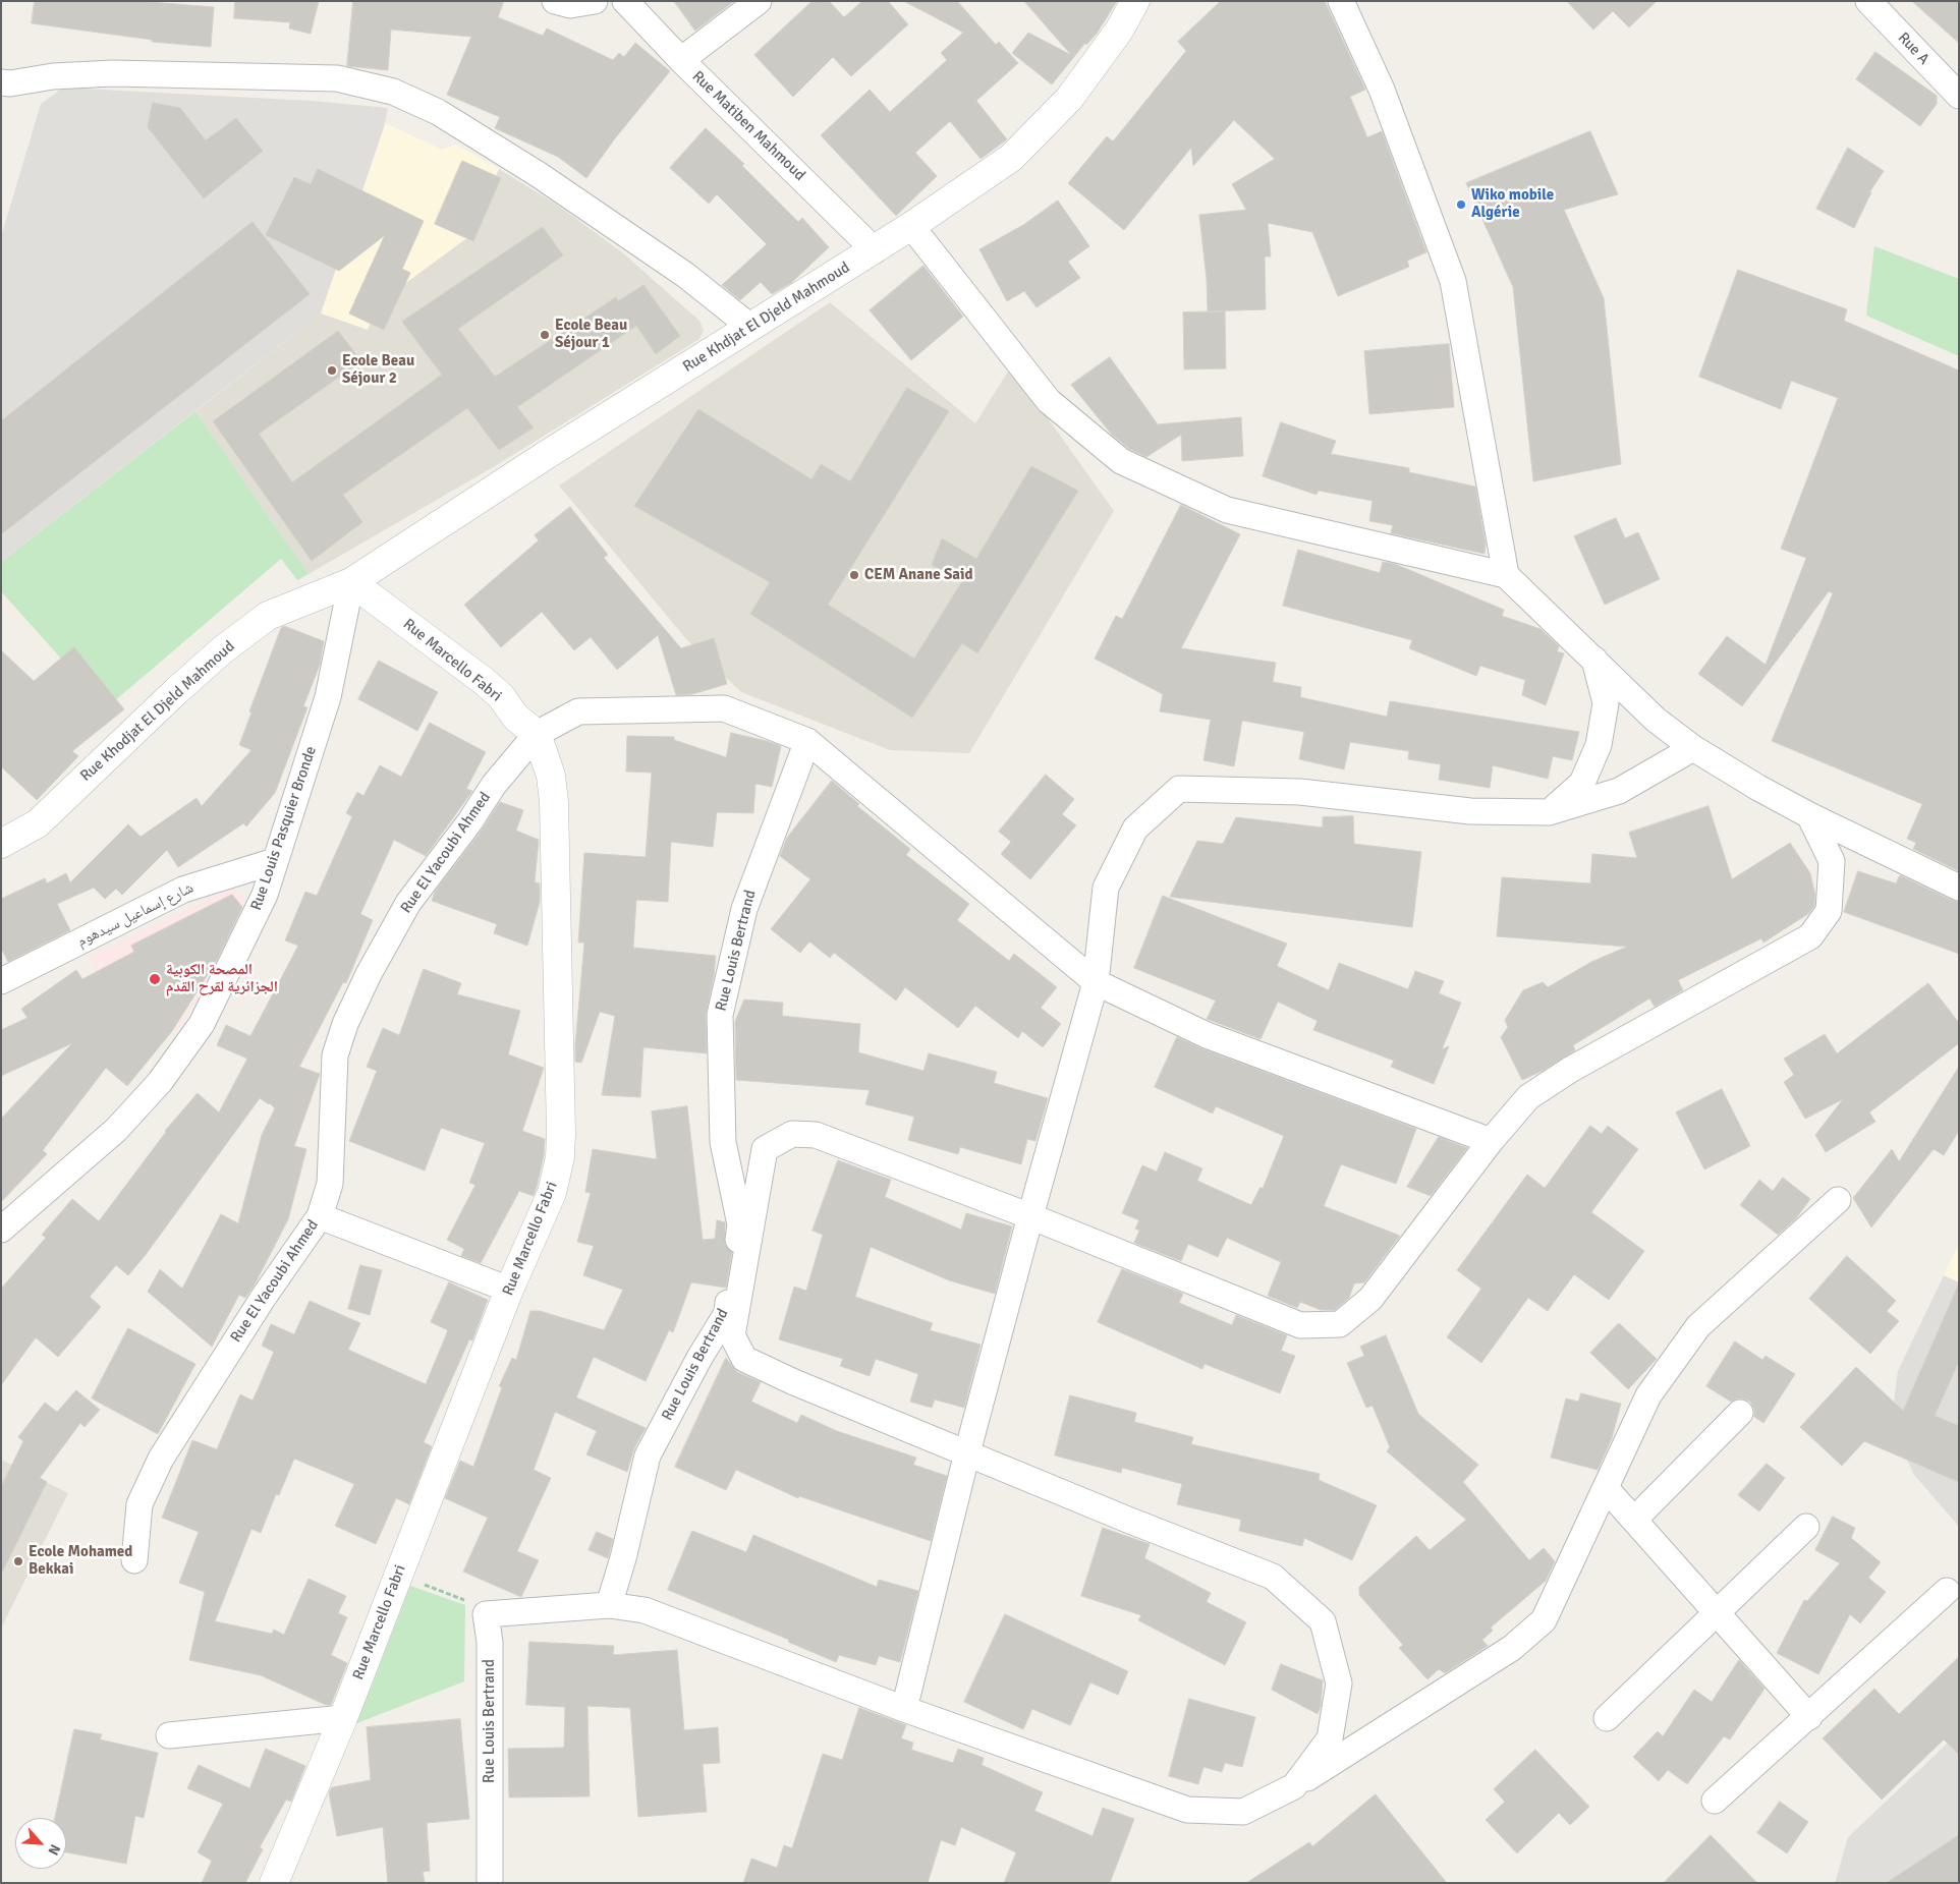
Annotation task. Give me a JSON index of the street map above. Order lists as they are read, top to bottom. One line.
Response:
{"streets":{"street":["Rue A","Rue Matiben Mahmoud","Rue Khdjat El Djeld Mahmoud","Rue Marcello Fabri","Rue Khodjat El Djeld Mahmoud","Rue Louis Pasquier Bronde","Rue El Yacoubi Ahmed","شارع إسماعيل سيدهوم","Rue Louis Bertrand"]},"crossings":[["Rue Matiben Mahmoud","Rue Khdjat El Djeld Mahmoud"],["Rue Khdjat El Djeld Mahmoud","Rue Marcello Fabri"],["Rue Khdjat El Djeld Mahmoud","Rue Khodjat El Djeld Mahmoud"],["Rue Khdjat El Djeld Mahmoud","Rue Louis Pasquier Bronde"],["Rue Marcello Fabri","Rue Khodjat El Djeld Mahmoud"],["Rue Marcello Fabri","Rue Louis Pasquier Bronde"],["Rue Marcello Fabri","Rue El Yacoubi Ahmed"],["Rue Khodjat El Djeld Mahmoud","Rue Louis Pasquier Bronde"],["Rue Louis Pasquier Bronde","شارع إسماعيل سيدهوم"]],"places":["Wiko mobile Algérie","Ecole Beau Séjour 1","Ecole Beau Séjour 2","CEM Anane Said","المصحة الكوبية الجزائرية لقرح القدم","Ecole Mohamed Bekkai"],"north":"bottom right"}
